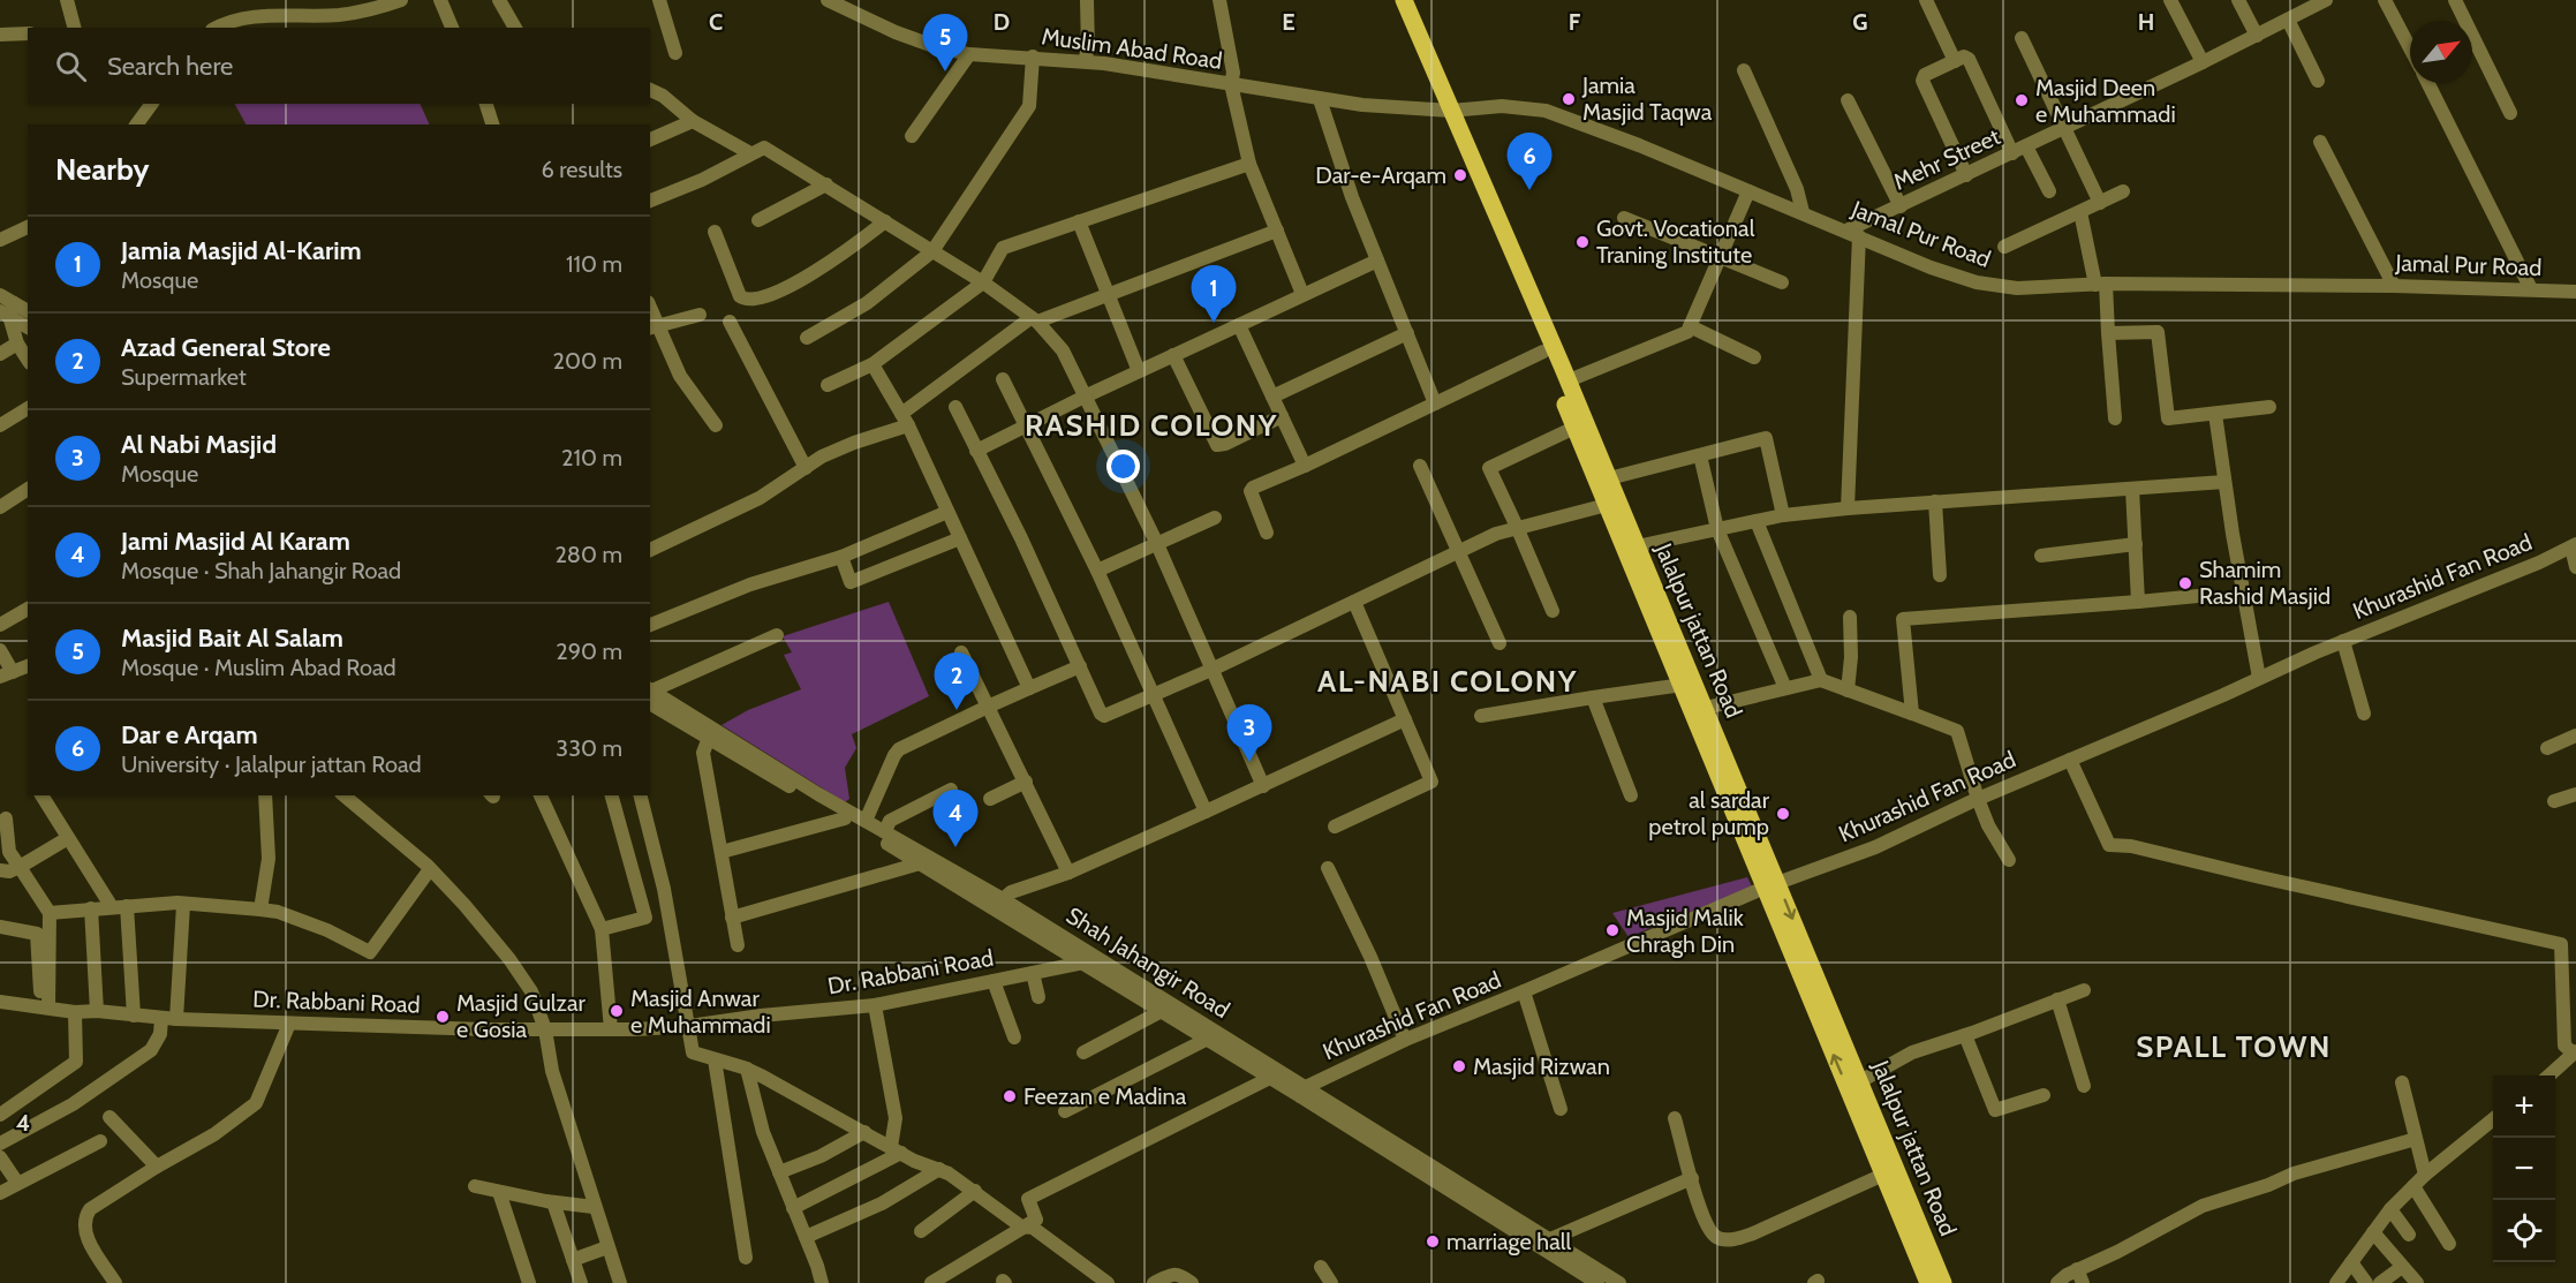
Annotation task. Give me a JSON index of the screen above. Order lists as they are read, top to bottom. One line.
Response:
{"streets":{"main road":["Jalalpur jattan Road"],"street":["Muslim Abad Road","Mehr Street","Jamal Pur Road","Khurashid Fan Road","Shah Jahangir Road","Dr. Rabbani Road"]},"crossings":[["Muslim Abad Road","Jamal Pur Road"],["Muslim Abad Road","Jalalpur jattan Road"],["Mehr Street","Jamal Pur Road"],["Jamal Pur Road","Jalalpur jattan Road"],["Khurashid Fan Road","Jalalpur jattan Road"],["Khurashid Fan Road","Shah Jahangir Road"],["Shah Jahangir Road","Dr. Rabbani Road"]],"districts":["RASHID COLONY","AL-NABI COLONY","SPALL TOWN"],"places":["Jamia Masjid Taqwa","Masjid Deen e Muhammadi","Dar-e-Arqam","Govt. Vocational Traning Institute","Shamim Rashid Masjid","al sardar petrol pump","Masjid Malik Chragh Din","Masjid Anwar e Muhammadi","Masjid Gulzar e Gosia","Masjid Rizwan","Feezan e Madina","marriage hall"],"north":"top right","page":{"pins":["5","6","1","2","3","4"],"search":"Search here","heading":["Nearby","6 results"],"list":[{"mark":"1","name":"Jamia Masjid Al-Karim","note":"Mosque","value":"110 m"},{"mark":"2","name":"Azad General Store","note":"Supermarket","value":"200 m"},{"mark":"3","name":"Al Nabi Masjid","note":"Mosque","value":"210 m"},{"mark":"4","name":"Jami Masjid Al Karam","note":"Mosque · Shah Jahangir Road","value":"280 m"},{"mark":"5","name":"Masjid Bait Al Salam","note":"Mosque · Muslim Abad Road","value":"290 m"},{"mark":"6","name":"Dar e Arqam","note":"University · Jalalpur jattan Road","value":"330 m"}],"map_buttons":["+","−"]},"grid":{"columns":["C","D","E","F","G","H"],"rows":["4"]}}
